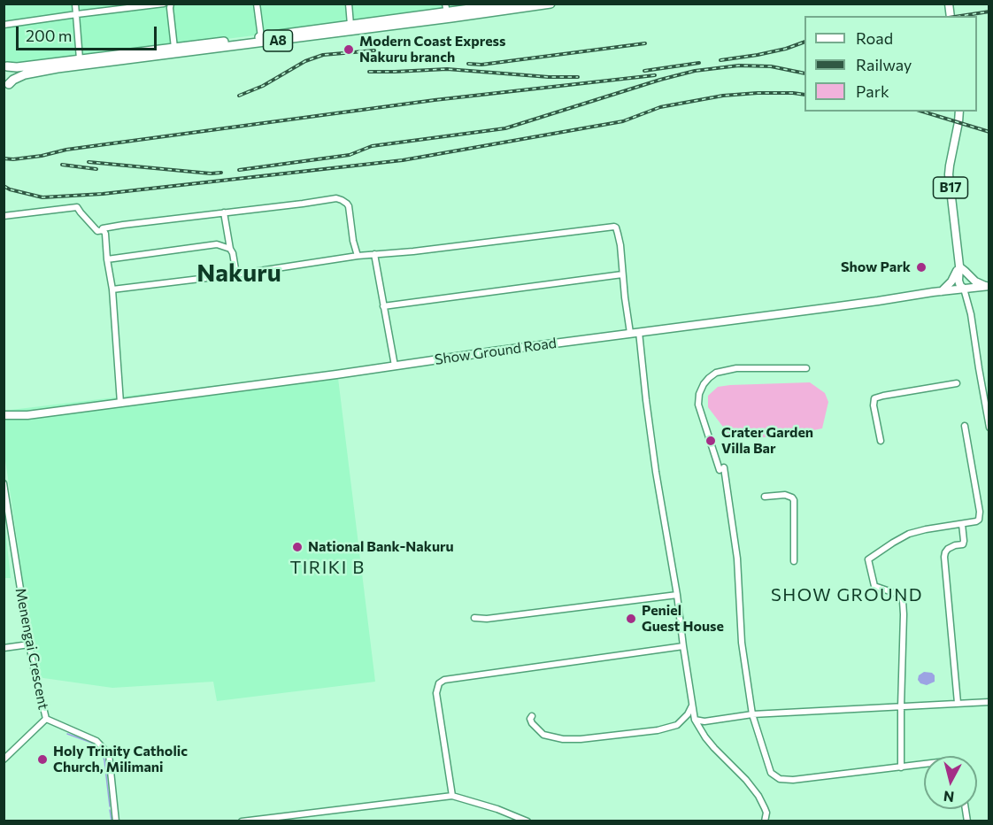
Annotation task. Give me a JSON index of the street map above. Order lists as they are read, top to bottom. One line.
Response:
{"streets":{"highway":["A8"],"main road":["B17","Show Ground Road"],"street":["Menengai Crescent"]},"crossings":[["B17","Show Ground Road"]],"districts":["Nakuru","TIRIKI B","SHOW GROUND"],"places":["Modern Coast Express Nakuru branch","Show Park","Crater Garden Villa Bar","National Bank-Nakuru","Peniel Guest House","Holy Trinity Catholic Church, Milimani"],"legend":["Road","Railway","Park"],"scale_bar":"200 m","north":"bottom"}
